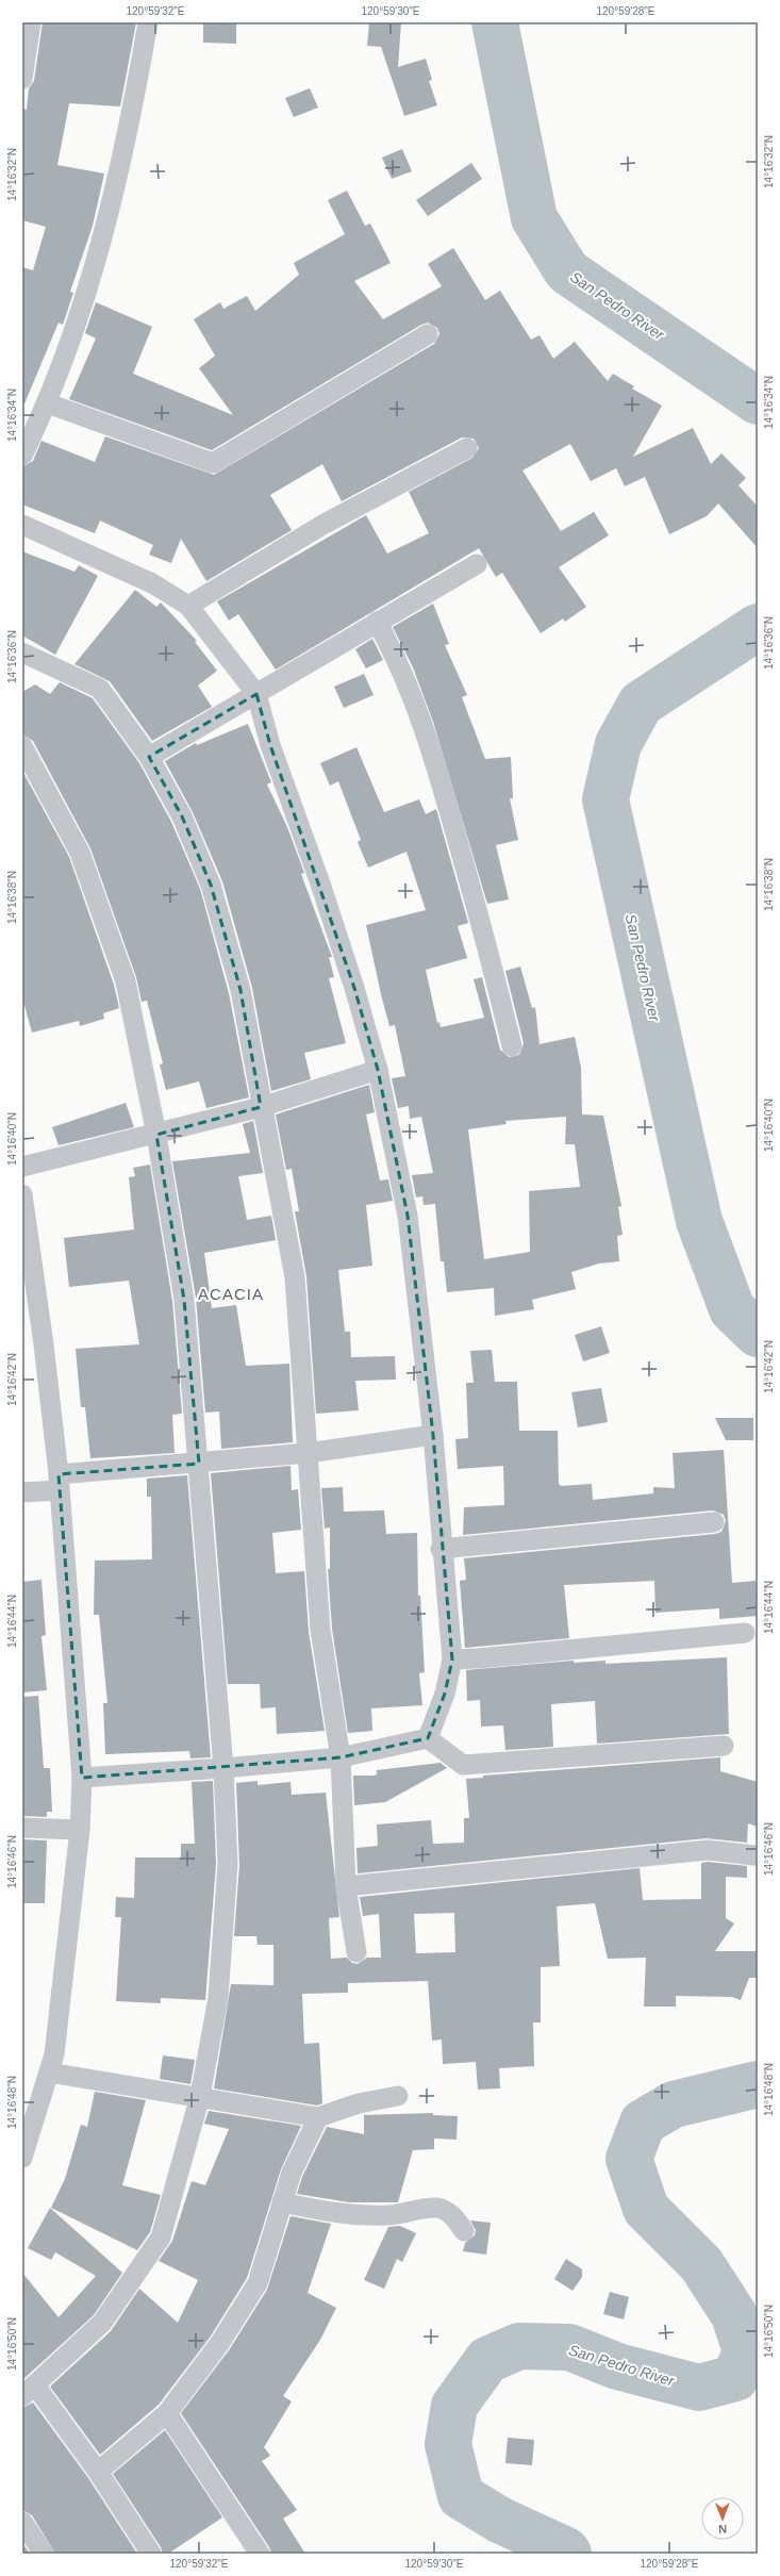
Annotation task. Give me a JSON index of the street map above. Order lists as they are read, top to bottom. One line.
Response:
{"districts":["ACACIA"],"water":["San Pedro River"],"north":"bottom","coordinates":["120°59'32\"E","120°59'30\"E","120°59'28\"E","14°16'32\"N","14°16'34\"N","14°16'36\"N","14°16'38\"N","14°16'40\"N","14°16'42\"N","14°16'44\"N","14°16'46\"N","14°16'48\"N","14°16'50\"N"]}
